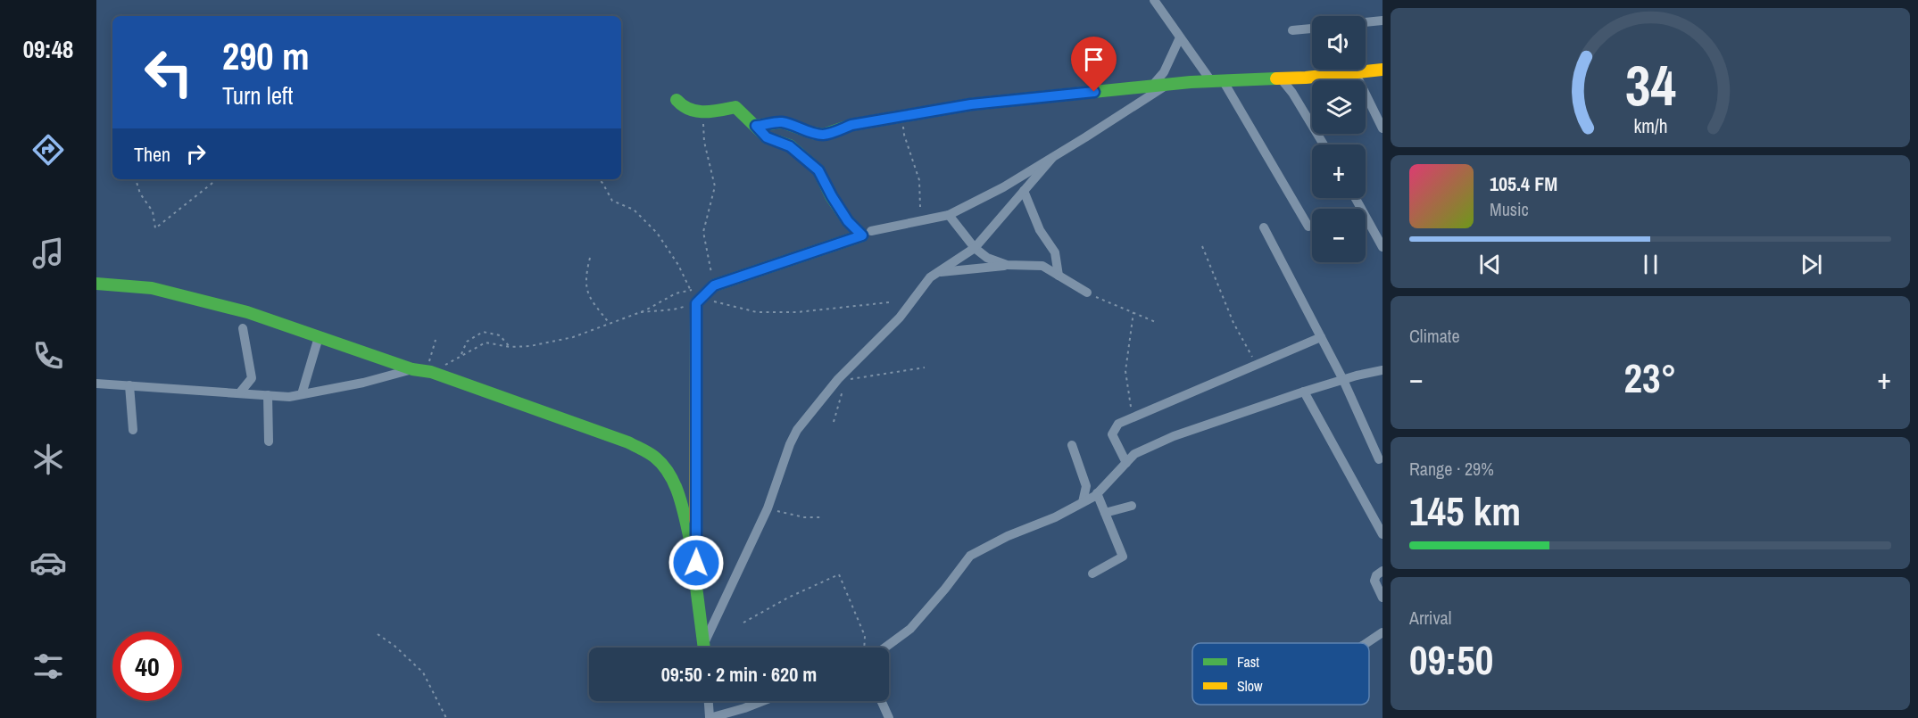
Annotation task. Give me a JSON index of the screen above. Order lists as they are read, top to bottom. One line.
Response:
{"legend":["Fast","Slow"],"page":{"tabs":"09:48","map_buttons":["+","−"],"turn":["290 m","Turn left"],"then":"Then","song":["105.4 FM","Music"],"tile":["Climate",["Range · 29%","145 km"],["Arrival","09:50"]],"heat":["−","23°","+"],"limit":"40","trip":"09:50 · 2 min · 620 m","gauge":["34","km/h"]}}
